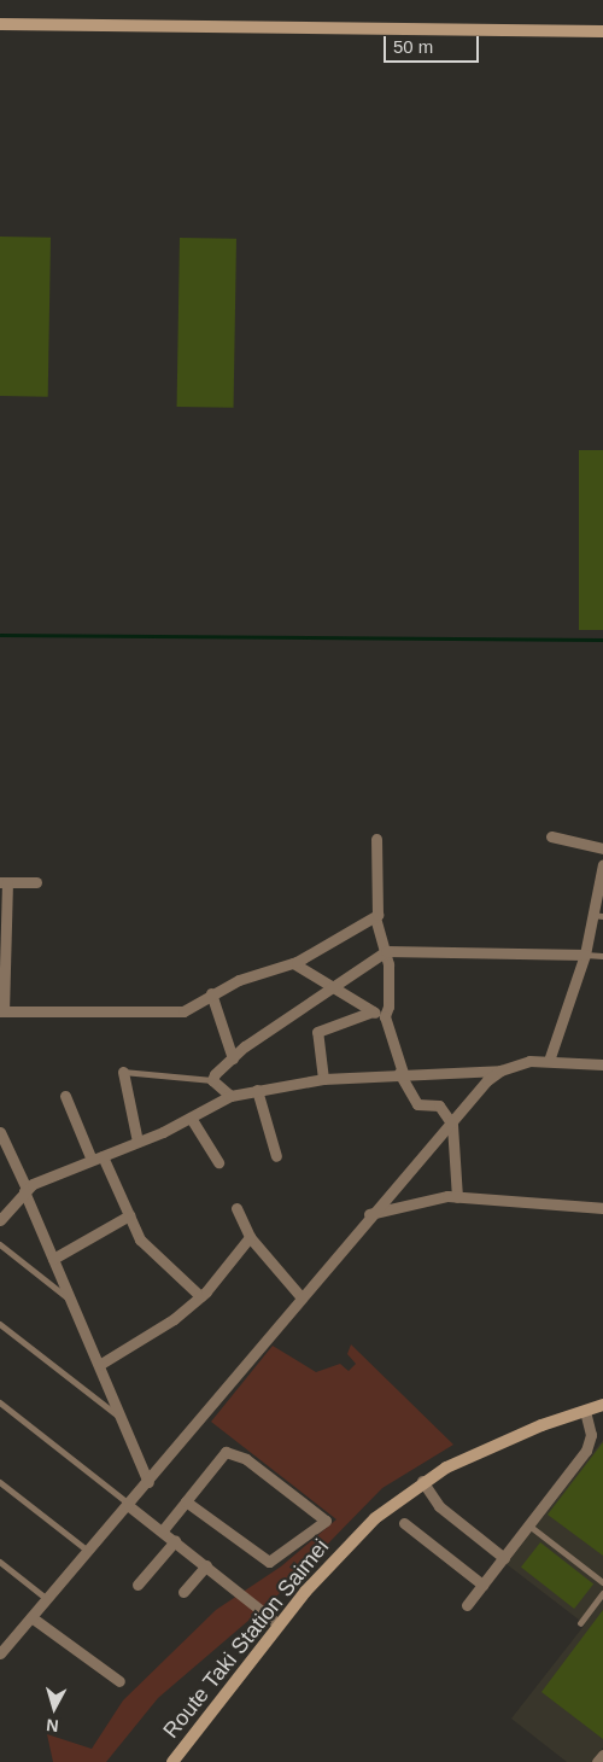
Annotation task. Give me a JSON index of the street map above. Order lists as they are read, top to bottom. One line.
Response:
{"streets":{"street":["Route Taki Station Saimei"]},"scale_bar":"50 m","north":"bottom"}
